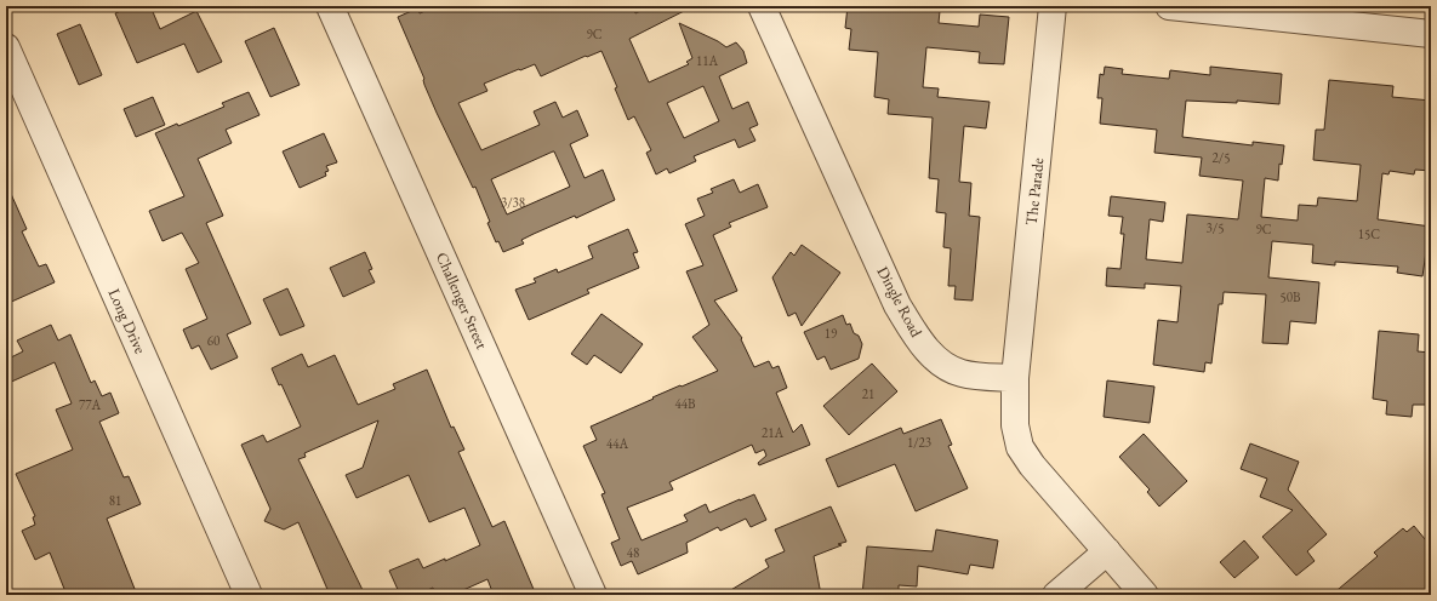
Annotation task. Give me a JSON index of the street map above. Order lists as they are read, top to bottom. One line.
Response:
{"streets":{"street":["The Parade","Challenger Street","Dingle Road","Long Drive"]},"crossings":[["The Parade","Dingle Road"]],"house_numbers":["9C","11A","2/5","3/38","3/5","9C","15C","50B","19","60","21","44B","77A","21A","1/23","44A","81","48"]}
